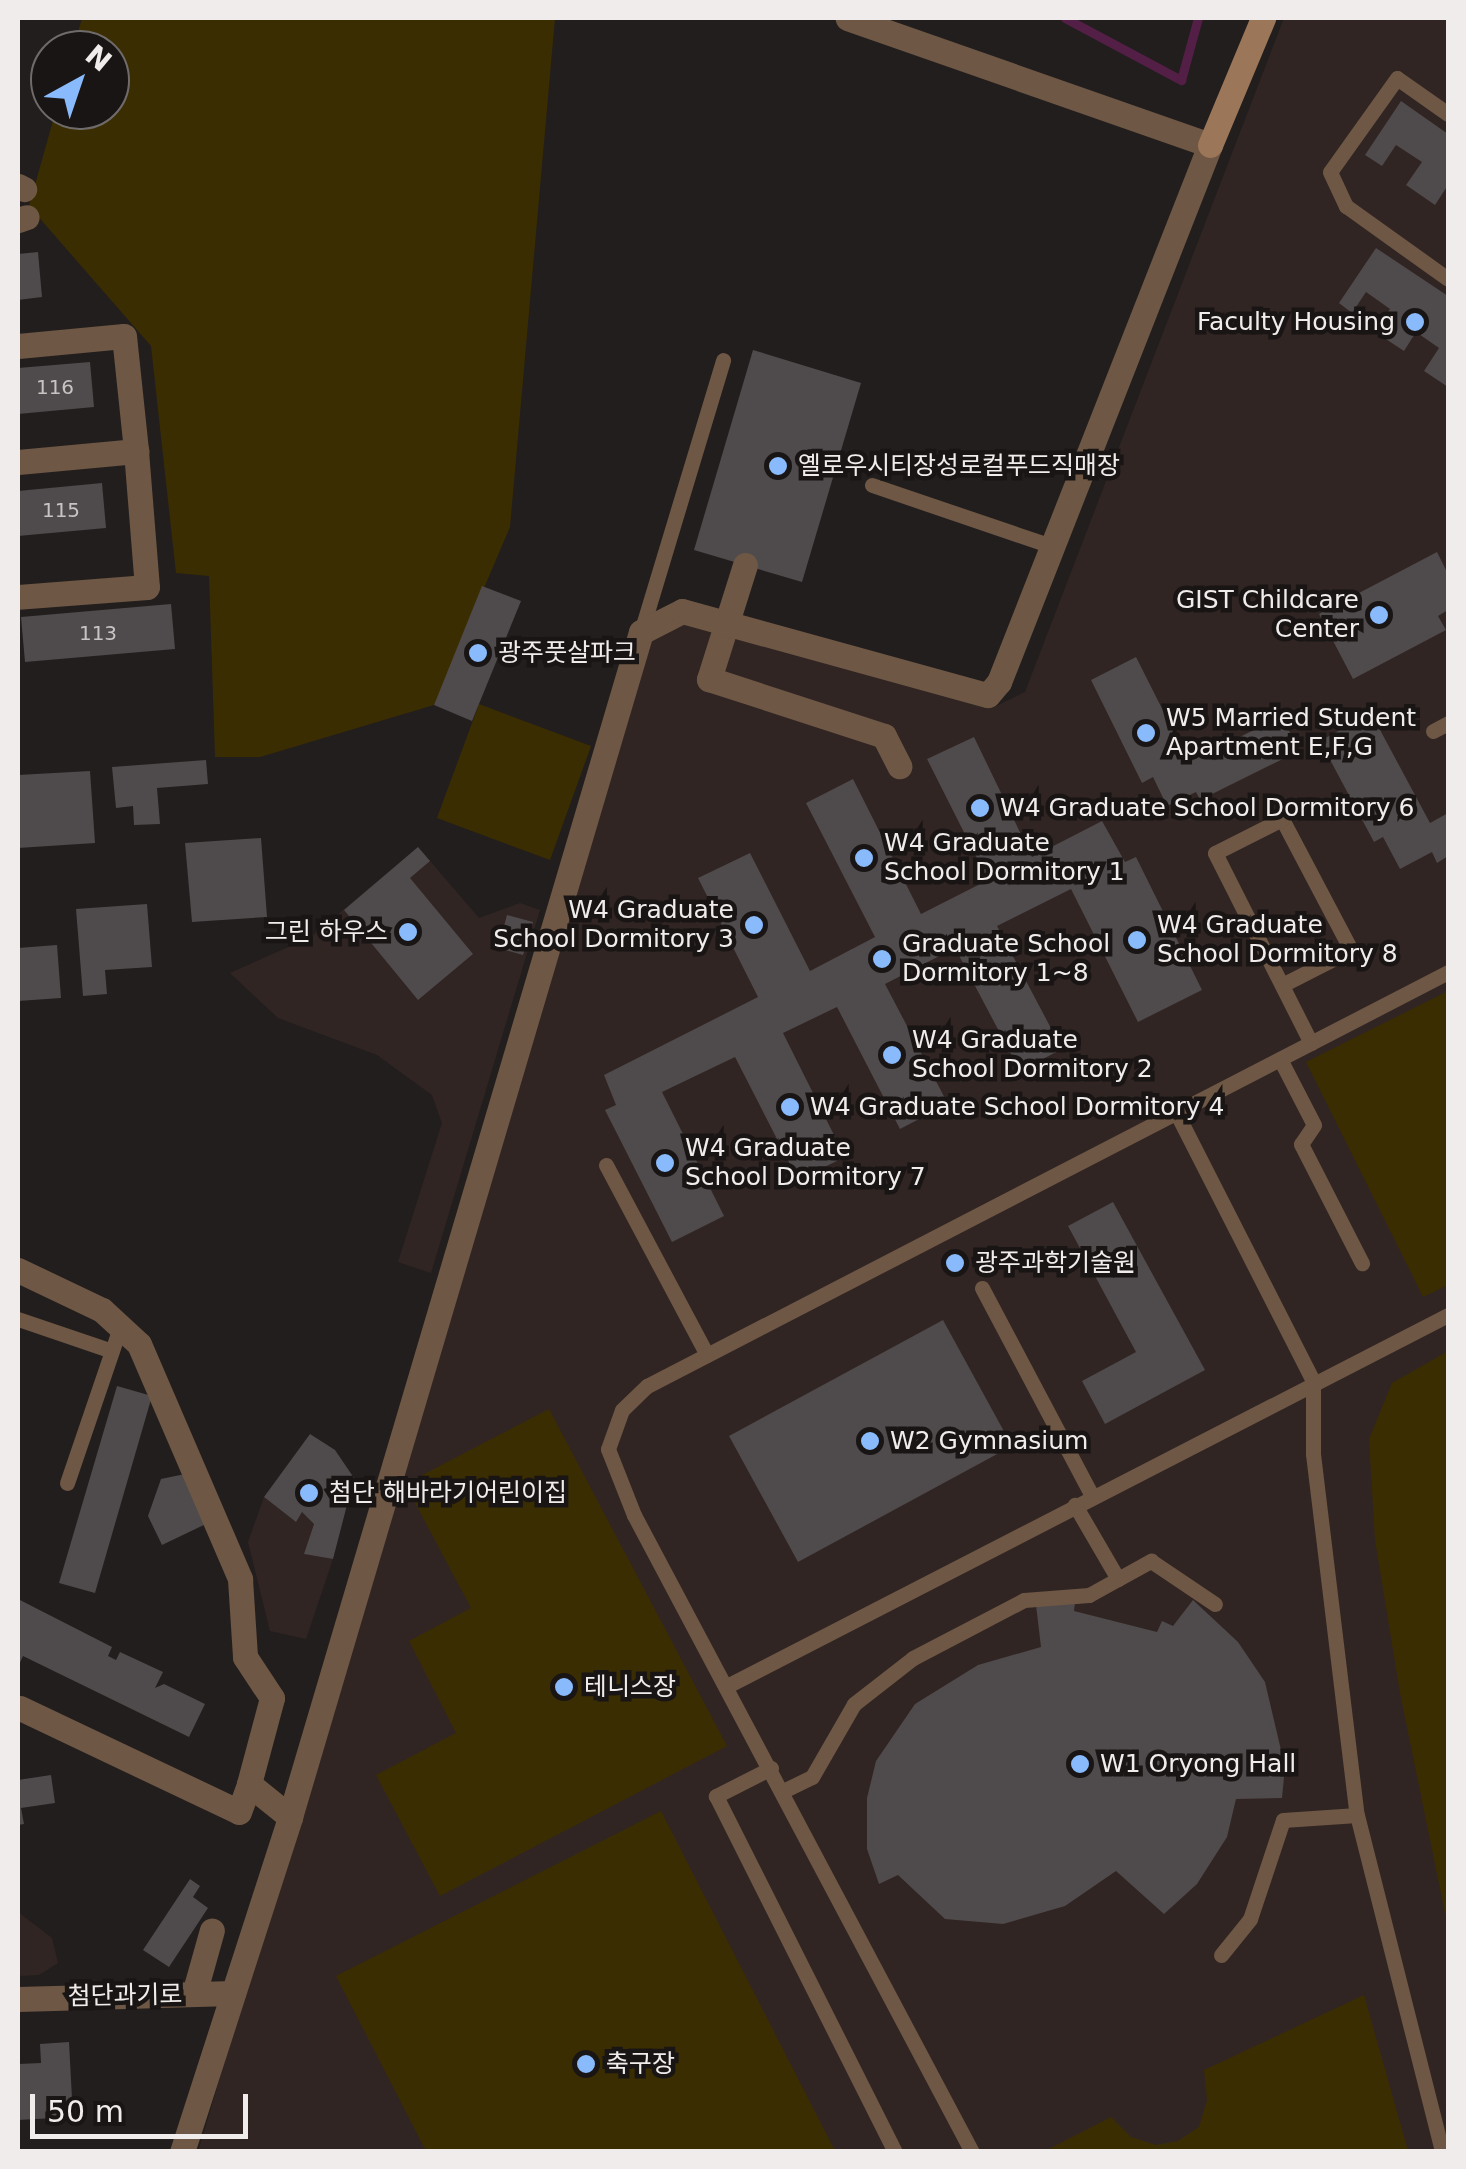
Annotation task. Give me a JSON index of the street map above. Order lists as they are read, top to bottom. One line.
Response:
{"streets":{"street":["첨단과기로"]},"places":["Faculty Housing","옐로우시티장성로컬푸드직매장","GIST Childcare Center","광주풋살파크","W5 Married Student Apartment E,F,G","W4 Graduate School Dormitory 6","W4 Graduate School Dormitory 1","W4 Graduate School Dormitory 3","그린 하우스","W4 Graduate School Dormitory 8","Graduate School Dormitory 1~8","W4 Graduate School Dormitory 2","W4 Graduate School Dormitory 4","W4 Graduate School Dormitory 7","광주과학기술원","W2 Gymnasium","첨단 해바라기어린이집","테니스장","W1 Oryong Hall","축구장"],"house_numbers":["116","115","113"],"scale_bar":"50 m","north":"top right"}
